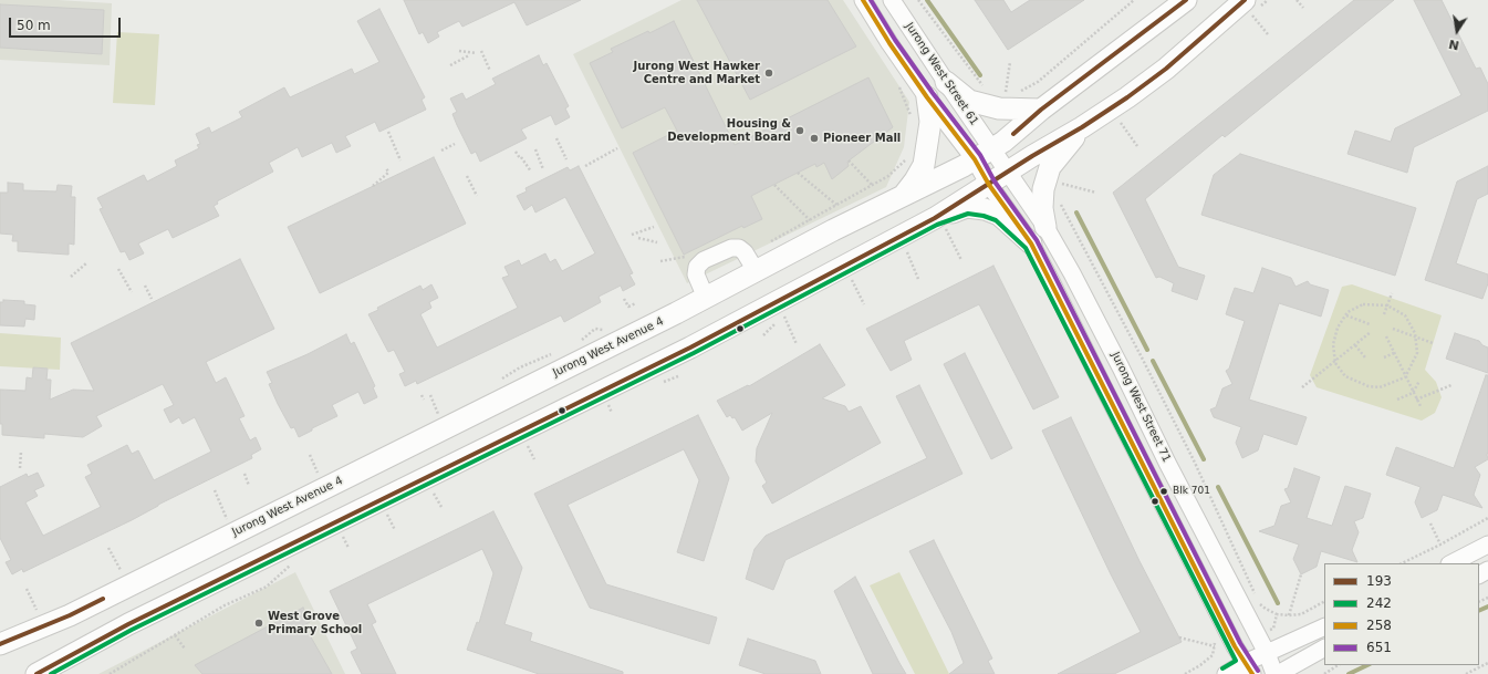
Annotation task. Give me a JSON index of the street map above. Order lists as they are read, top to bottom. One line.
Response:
{"streets":{"main road":["Jurong West Avenue 4"],"street":["Jurong West Street 61","Jurong West Street 71"]},"crossings":[["Jurong West Street 61","Jurong West Avenue 4"],["Jurong West Street 61","Jurong West Street 71"],["Jurong West Avenue 4","Jurong West Street 71"]],"places":["Jurong West Hawker Centre and Market","Housing & Development Board","Pioneer Mall","Blk 701","West Grove Primary School"],"lines":["transit line 193","transit line 258","transit line 651","transit line 242"],"legend":["193","242","258","651"],"scale_bar":"50 m","north":"bottom"}
